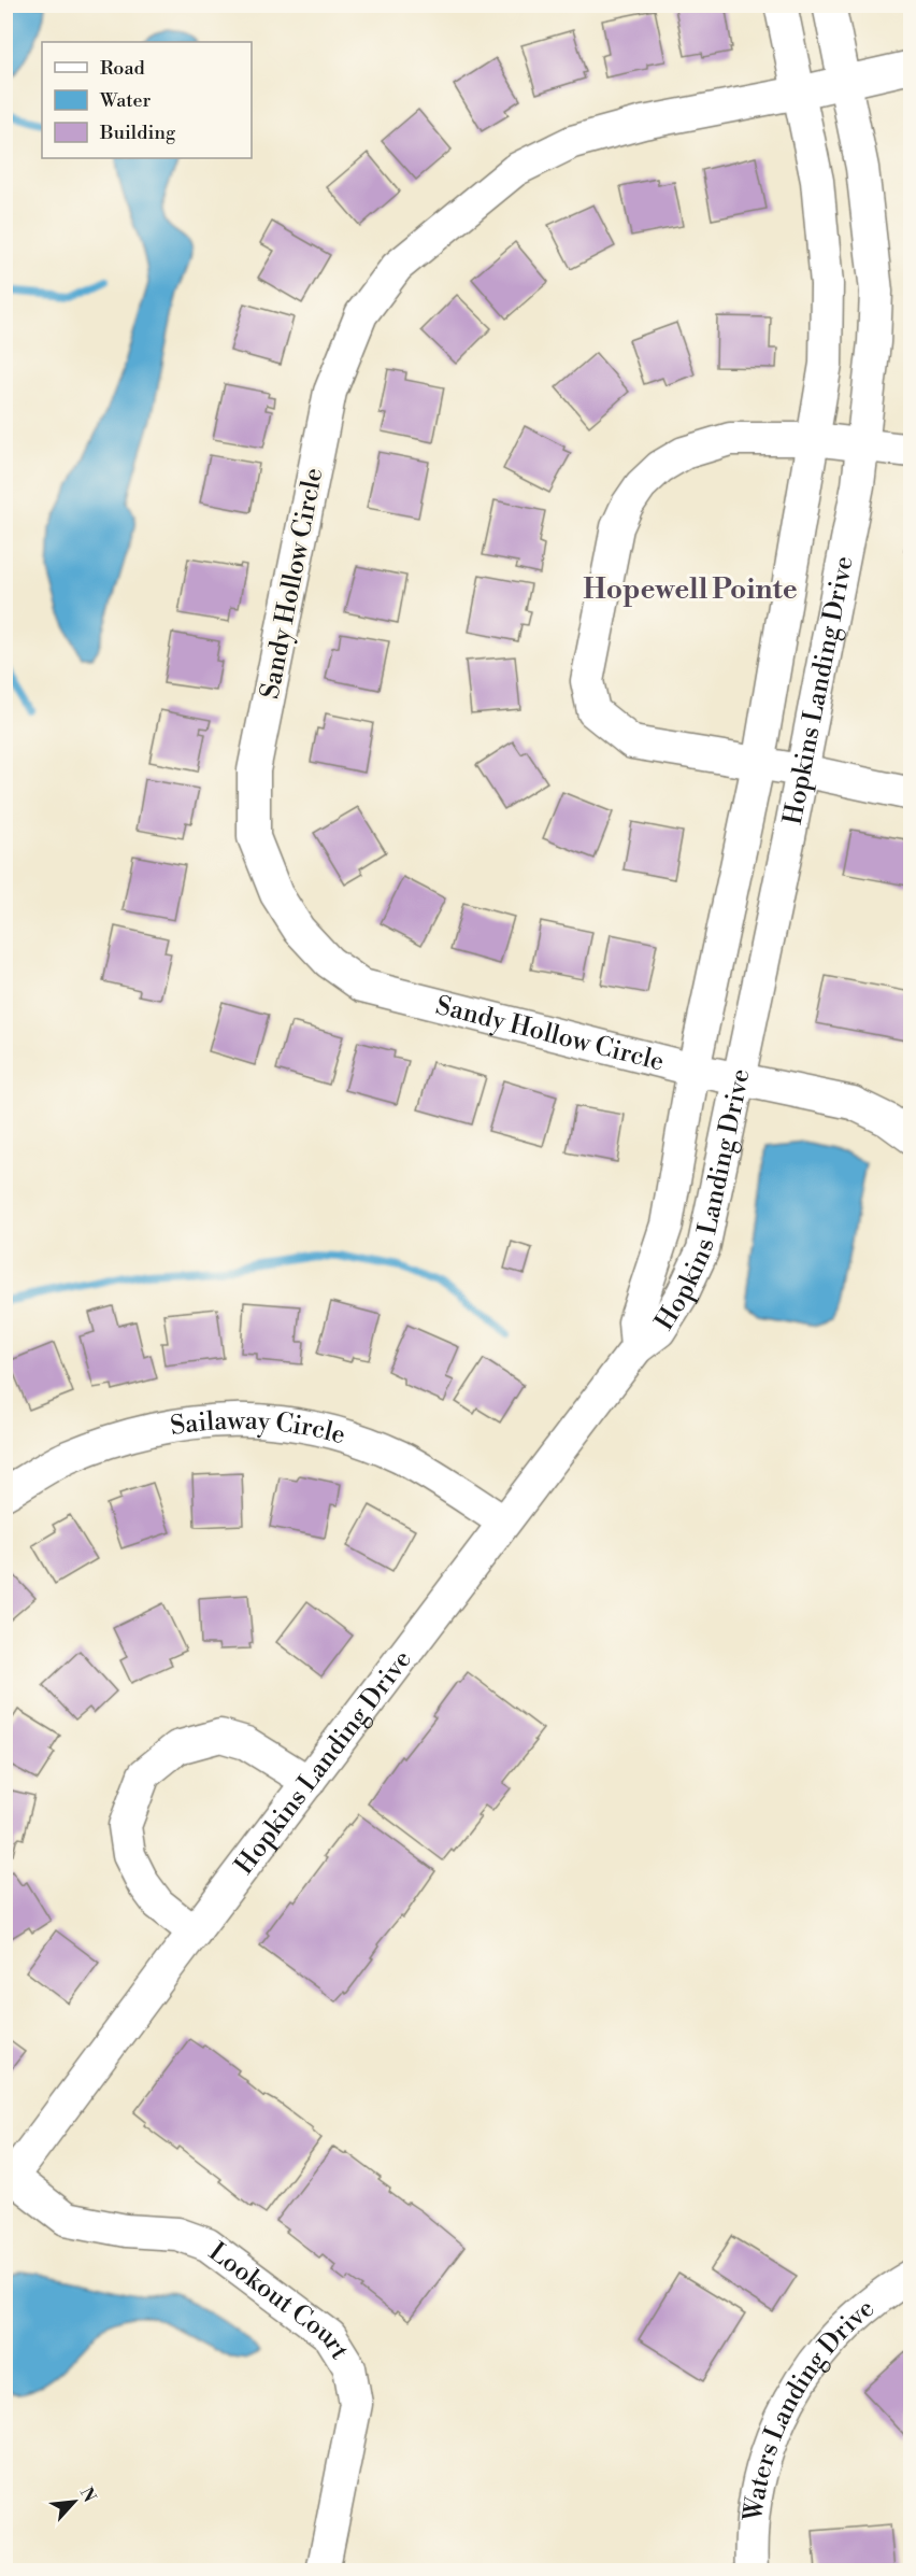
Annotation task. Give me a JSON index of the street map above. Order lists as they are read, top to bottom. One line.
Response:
{"streets":{"street":["Sandy Hollow Circle","Hopkins Landing Drive","Sailaway Circle","Lookout Court","Waters Landing Drive"]},"crossings":[["Sandy Hollow Circle","Hopkins Landing Drive"],["Hopkins Landing Drive","Sailaway Circle"],["Hopkins Landing Drive","Lookout Court"]],"districts":["Hopewell Pointe"],"legend":["Road","Water","Building"],"north":"top right"}
